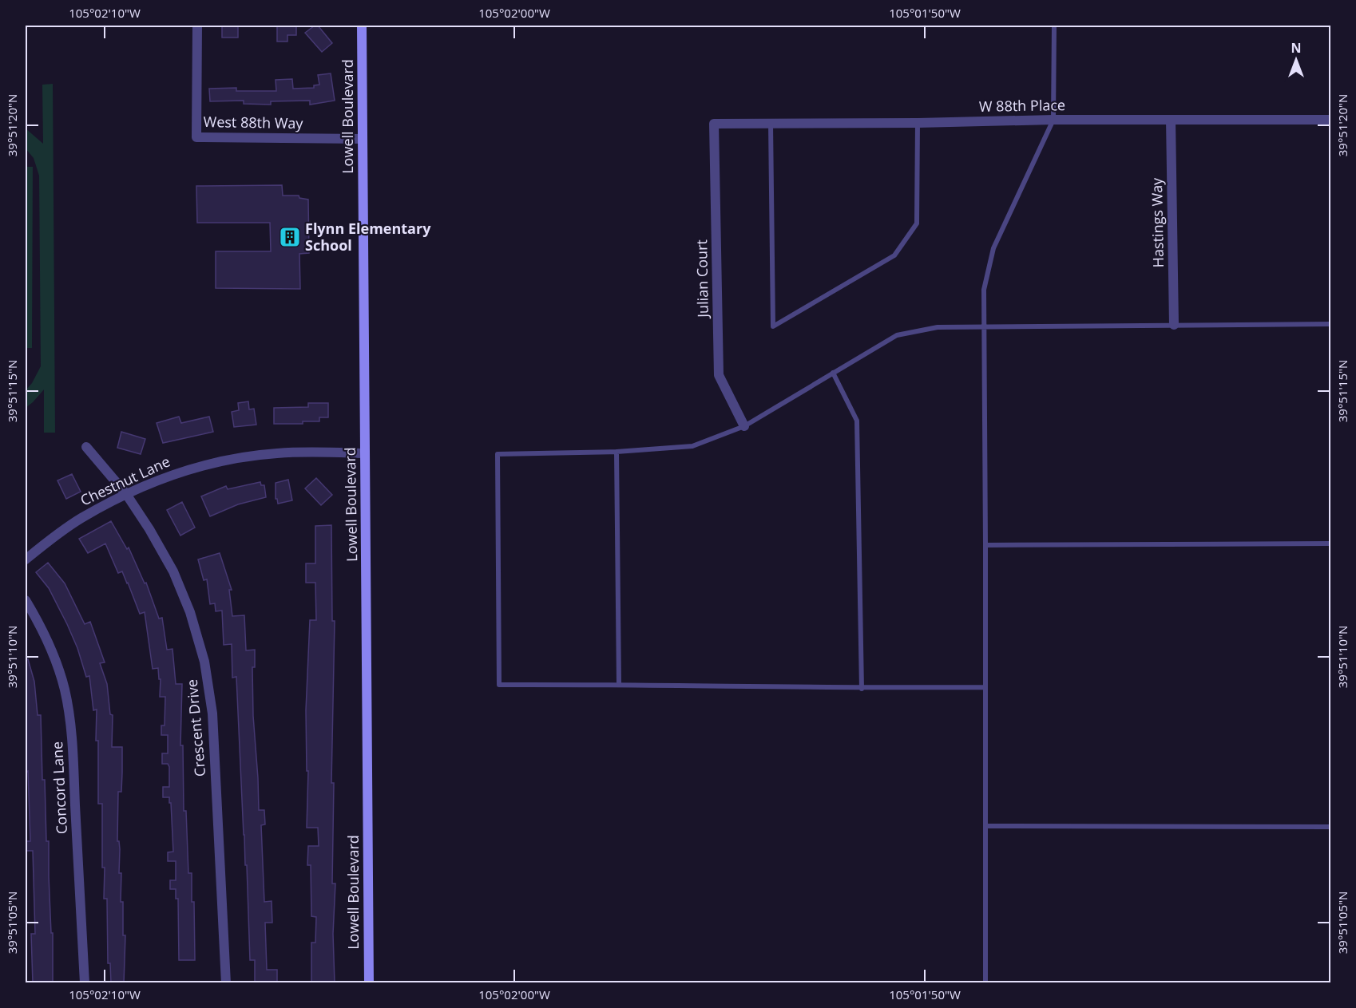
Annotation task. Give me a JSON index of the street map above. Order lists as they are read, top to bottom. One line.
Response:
{"streets":{"street":["W 88th Place","Lowell Boulevard","West 88th Way","Hastings Way","Julian Court","Chestnut Lane","Crescent Drive","Concord Lane"]},"crossings":[["W 88th Place","Hastings Way"],["W 88th Place","Julian Court"],["Lowell Boulevard","West 88th Way"],["Lowell Boulevard","Chestnut Lane"],["Chestnut Lane","Crescent Drive"]],"places":{"building":["Flynn Elementary School"]},"north":"top","coordinates":["105°02'10\"W","105°02'00\"W","105°01'50\"W","39°51'20\"N","39°51'15\"N","39°51'10\"N","39°51'05\"N"]}
